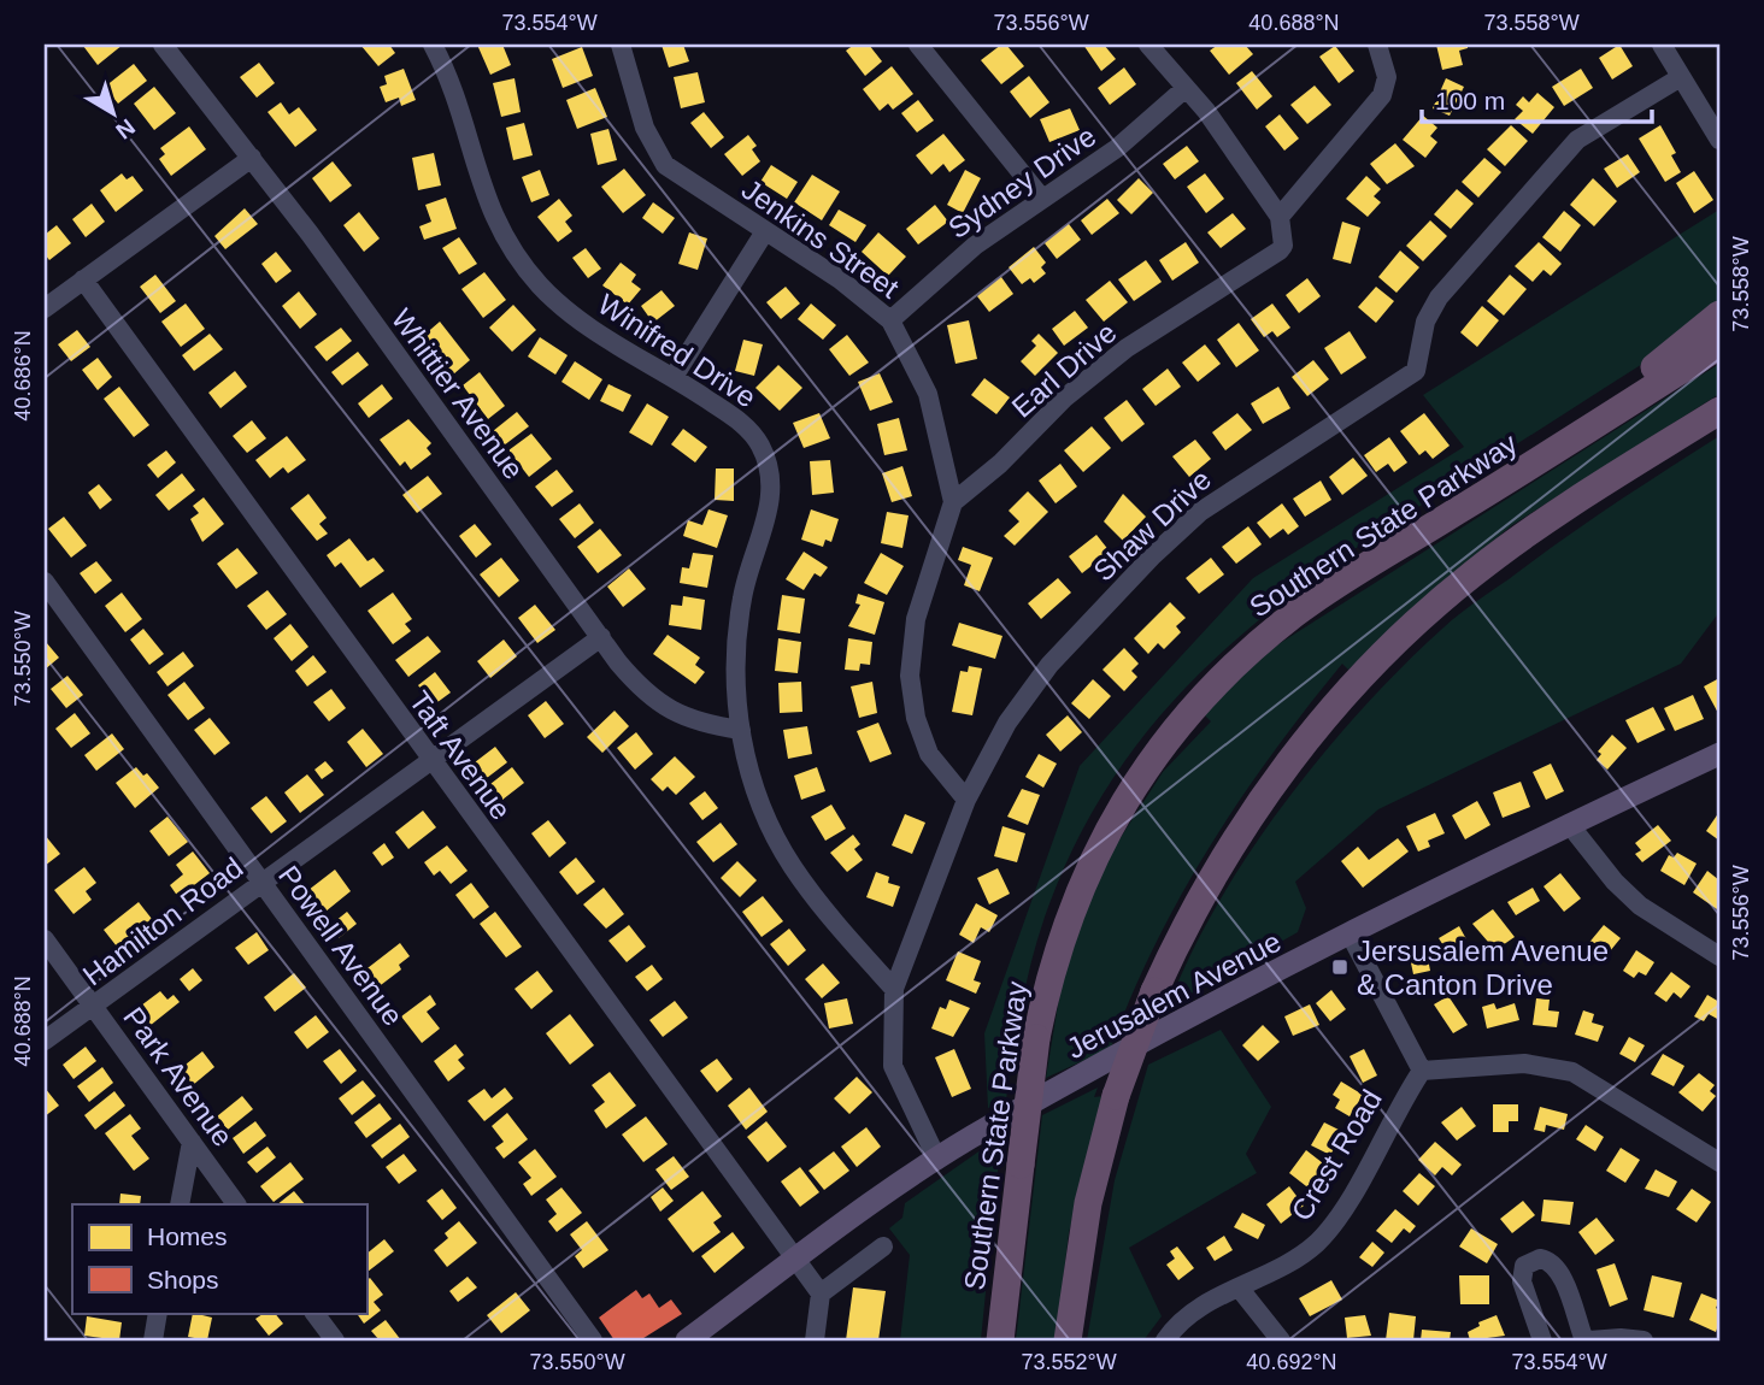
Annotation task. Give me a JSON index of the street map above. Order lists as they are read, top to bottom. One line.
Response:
{"streets":{"highway":["Southern State Parkway"],"main road":["Jerusalem Avenue"],"street":["Sydney Drive","Jenkins Street","Winifred Drive","Earl Drive","Whittier Avenue","Shaw Drive","Taft Avenue","Hamilton Road","Powell Avenue","Park Avenue","Crest Road"]},"crossings":[["Sydney Drive","Jenkins Street"],["Jenkins Street","Earl Drive"],["Winifred Drive","Whittier Avenue"],["Winifred Drive","Shaw Drive"],["Whittier Avenue","Hamilton Road"],["Shaw Drive","Jerusalem Avenue"],["Taft Avenue","Hamilton Road"],["Taft Avenue","Jerusalem Avenue"],["Hamilton Road","Powell Avenue"],["Hamilton Road","Park Avenue"]],"places":{"transit":["Jersusalem Avenue & Canton Drive"]},"legend":["Homes","Shops"],"scale_bar":"100 m","north":"bottom right","coordinates":["73.554°W","73.556°W","40.688°N","73.558°W","40.686°N","73.550°W","73.552°W","40.692°N"]}
